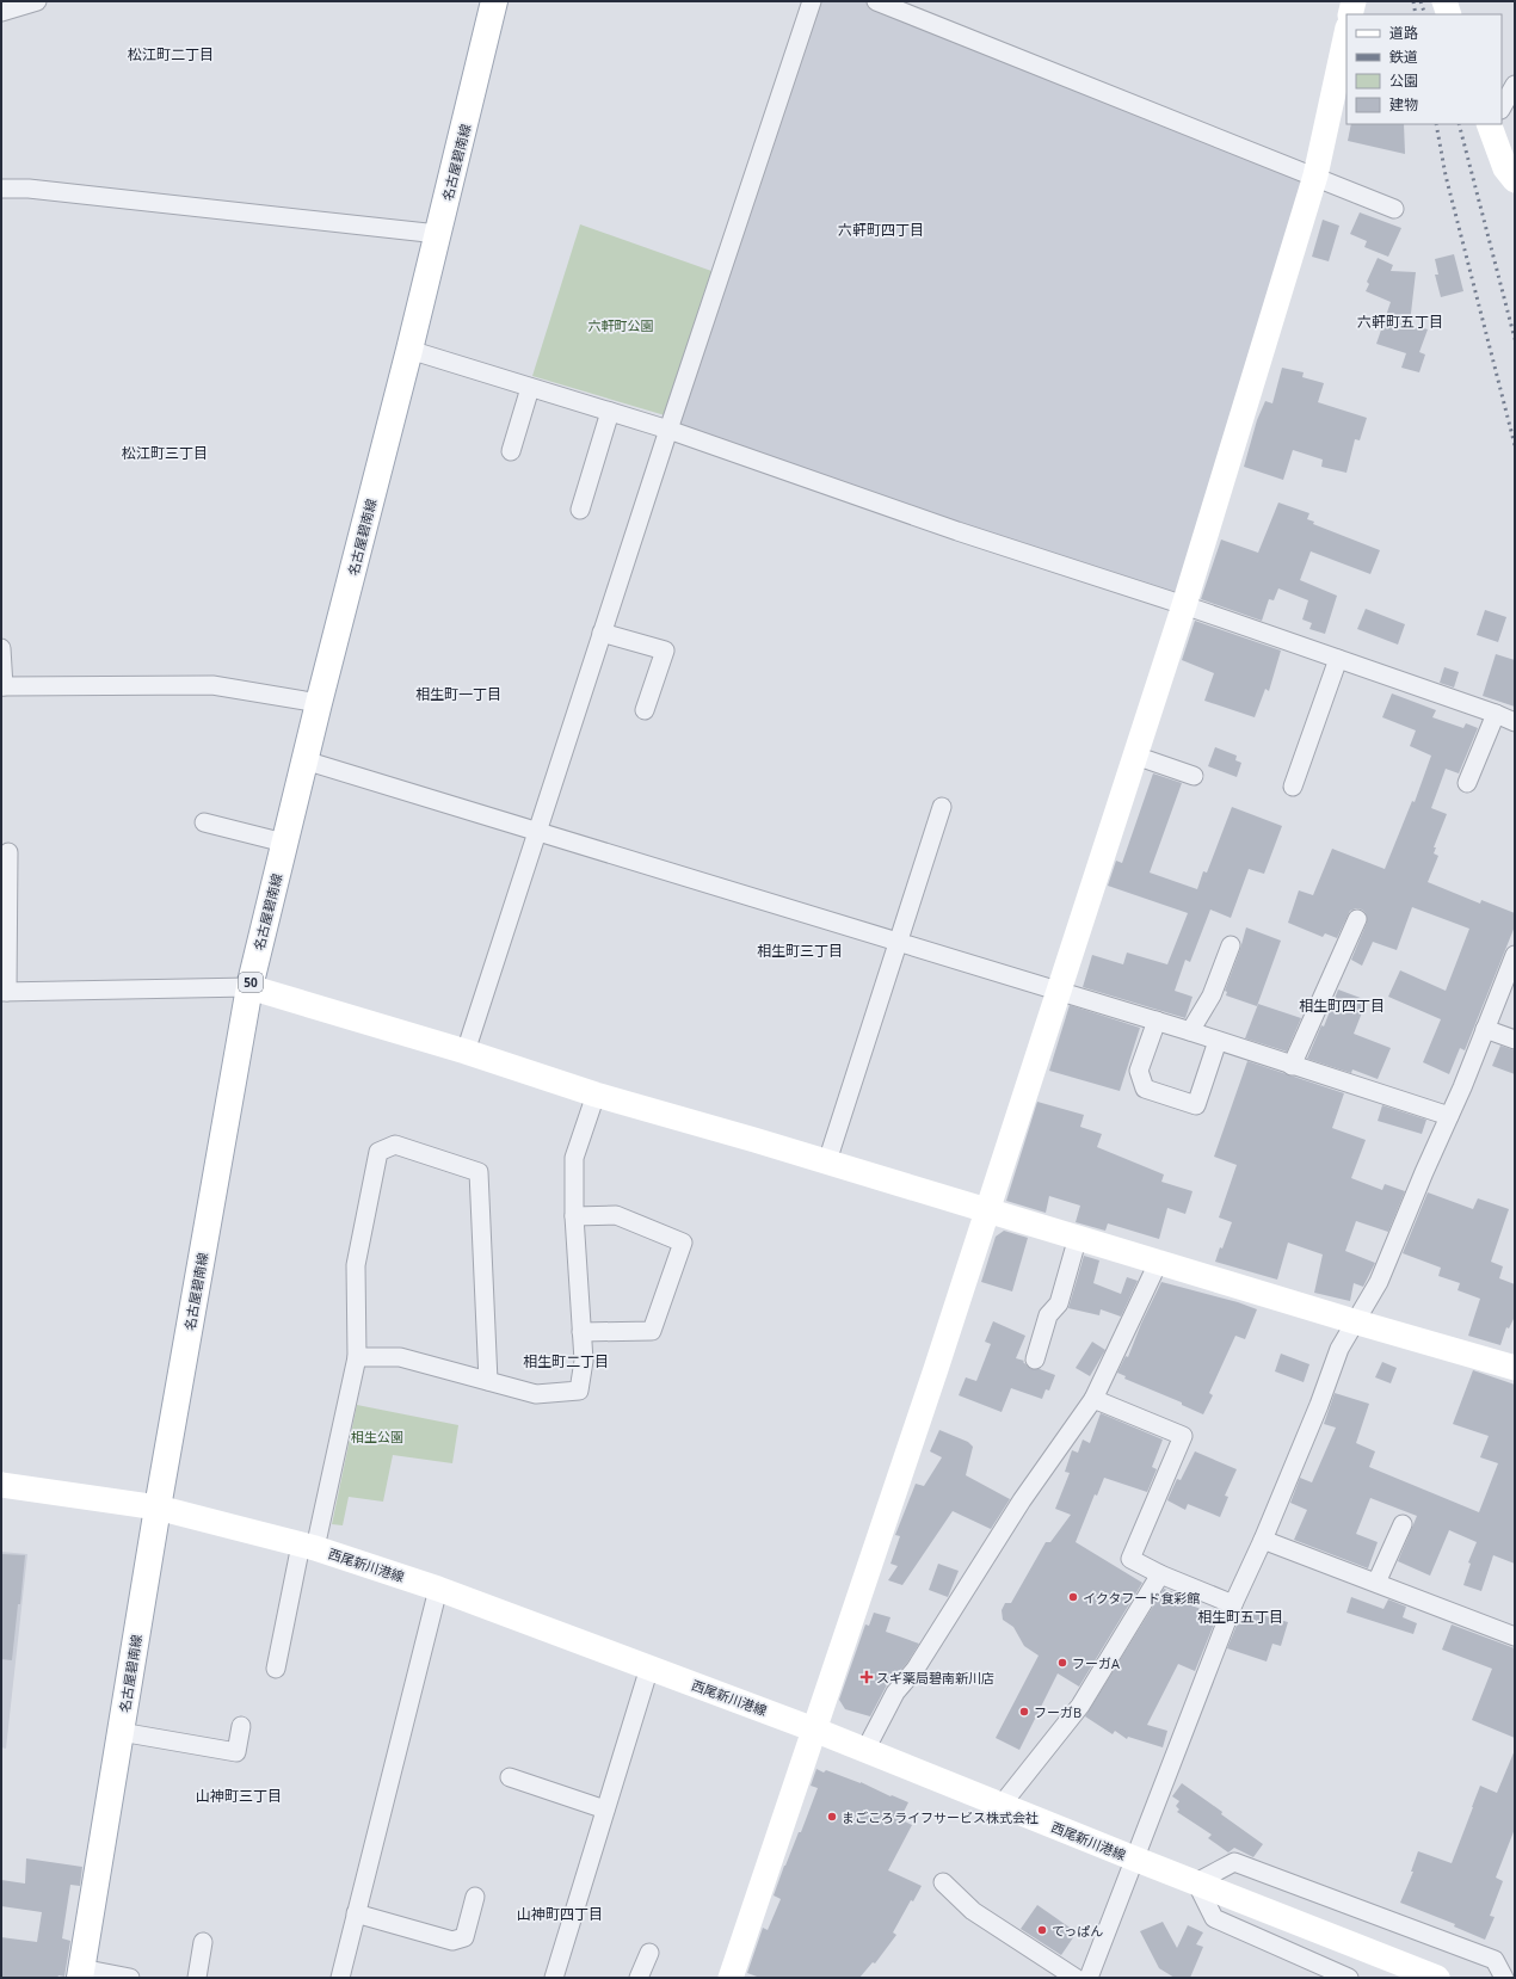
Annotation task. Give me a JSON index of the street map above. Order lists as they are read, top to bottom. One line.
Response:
{"streets":{"main road":["名古屋碧南線","50"],"street":["西尾新川港線"]},"crossings":[["名古屋碧南線","西尾新川港線"]],"districts":["松江町二丁目","六軒町四丁目","六軒町五丁目","松江町三丁目","相生町一丁目","相生町三丁目","相生町四丁目","相生町二丁目","相生町五丁目","山神町三丁目","山神町四丁目"],"parks":["六軒町公園","相生公園"],"places":{"other":["イクタフード食彩館","フーガA","フーガB","まごころライフサービス株式会社","てっぱん"],"health":["スギ薬局碧南新川店"]},"legend":["道路","鉄道","公園","建物"]}
